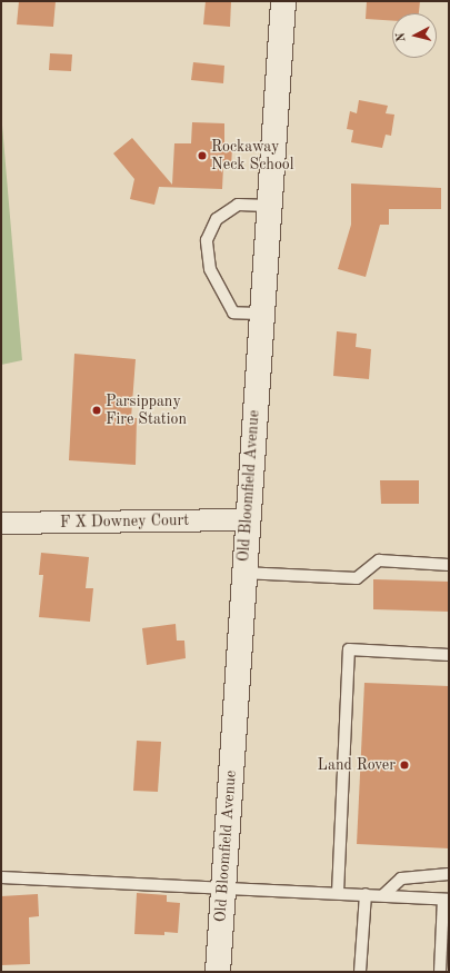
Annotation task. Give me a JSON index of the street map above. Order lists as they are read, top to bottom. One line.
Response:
{"streets":{"street":["Old Bloomfield Avenue","F X Downey Court"]},"crossings":[["Old Bloomfield Avenue","F X Downey Court"]],"places":["Rockaway Neck School","Parsippany Fire Station","Land Rover"],"north":"left"}
